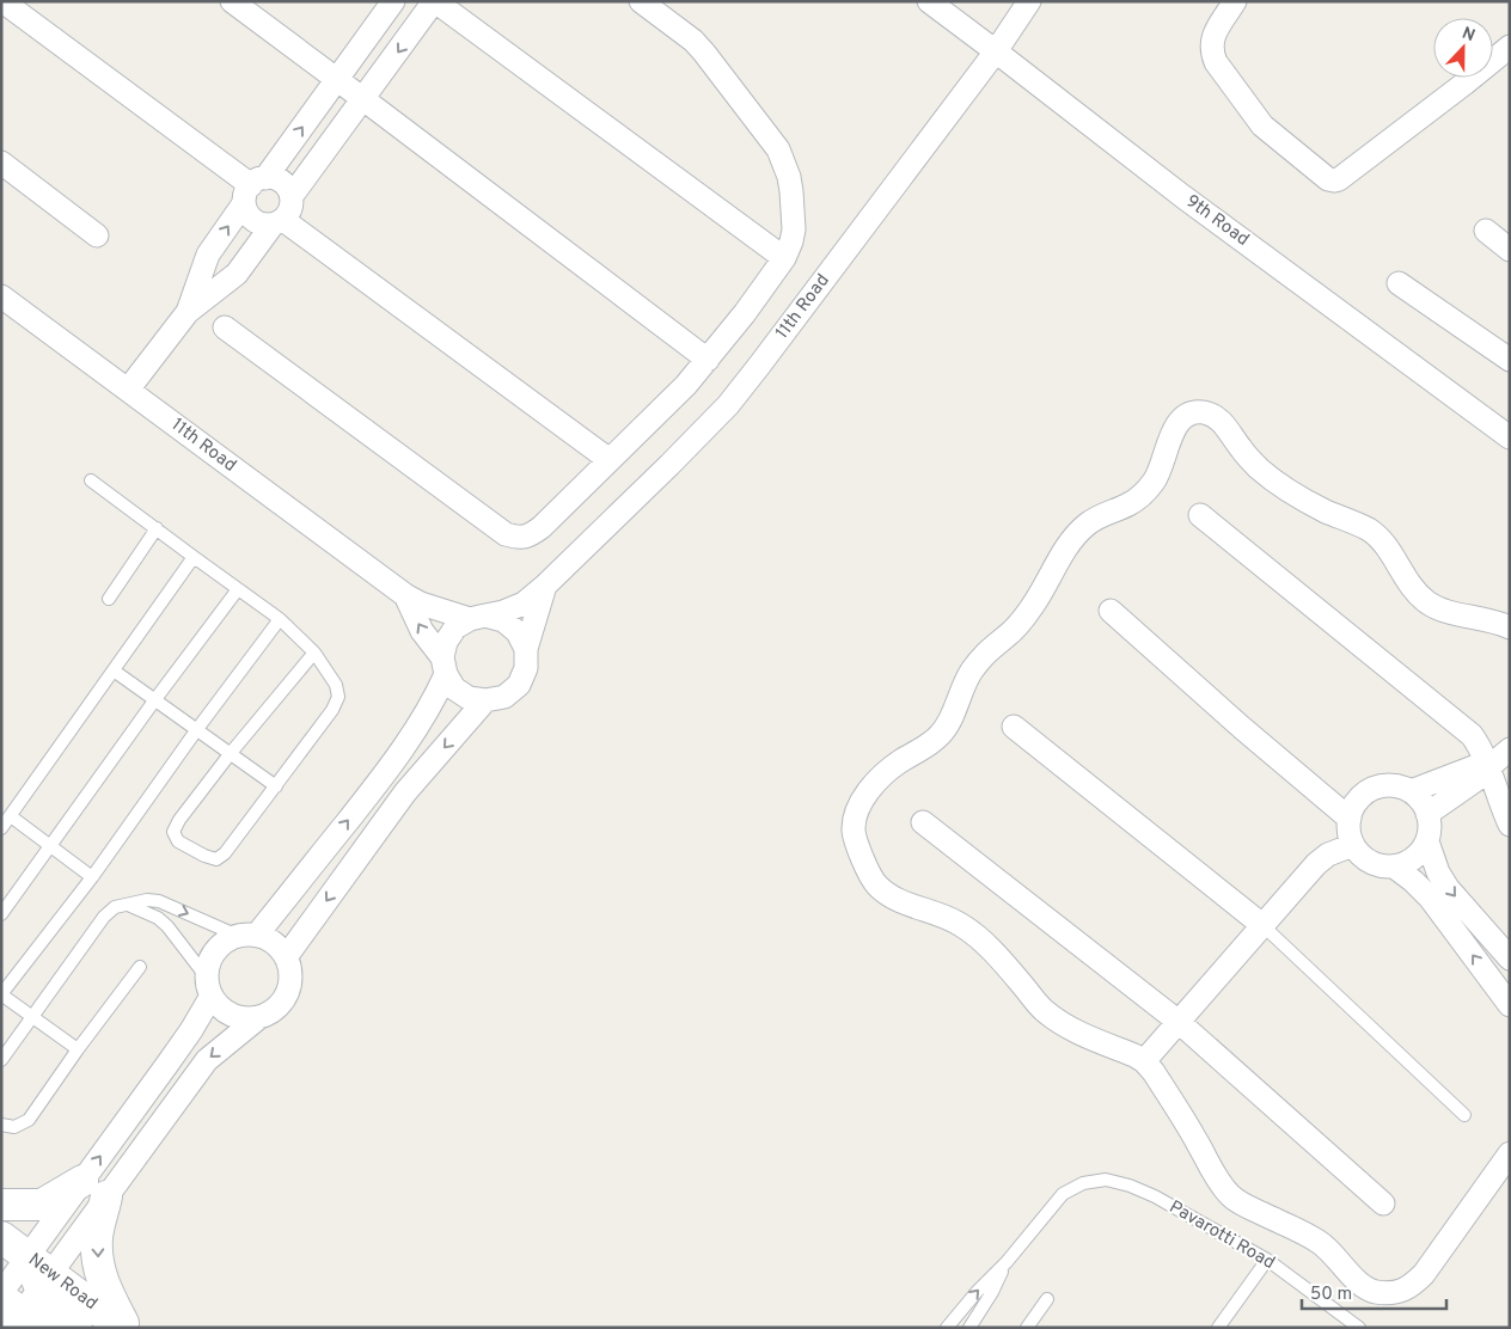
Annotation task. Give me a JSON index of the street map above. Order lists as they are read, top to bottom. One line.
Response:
{"streets":{"main road":["New Road"],"street":["9th Road","11th Road"],"lane":["Pavarotti Road"]},"crossings":[["9th Road","11th Road"]],"scale_bar":"50 m","north":"top"}
